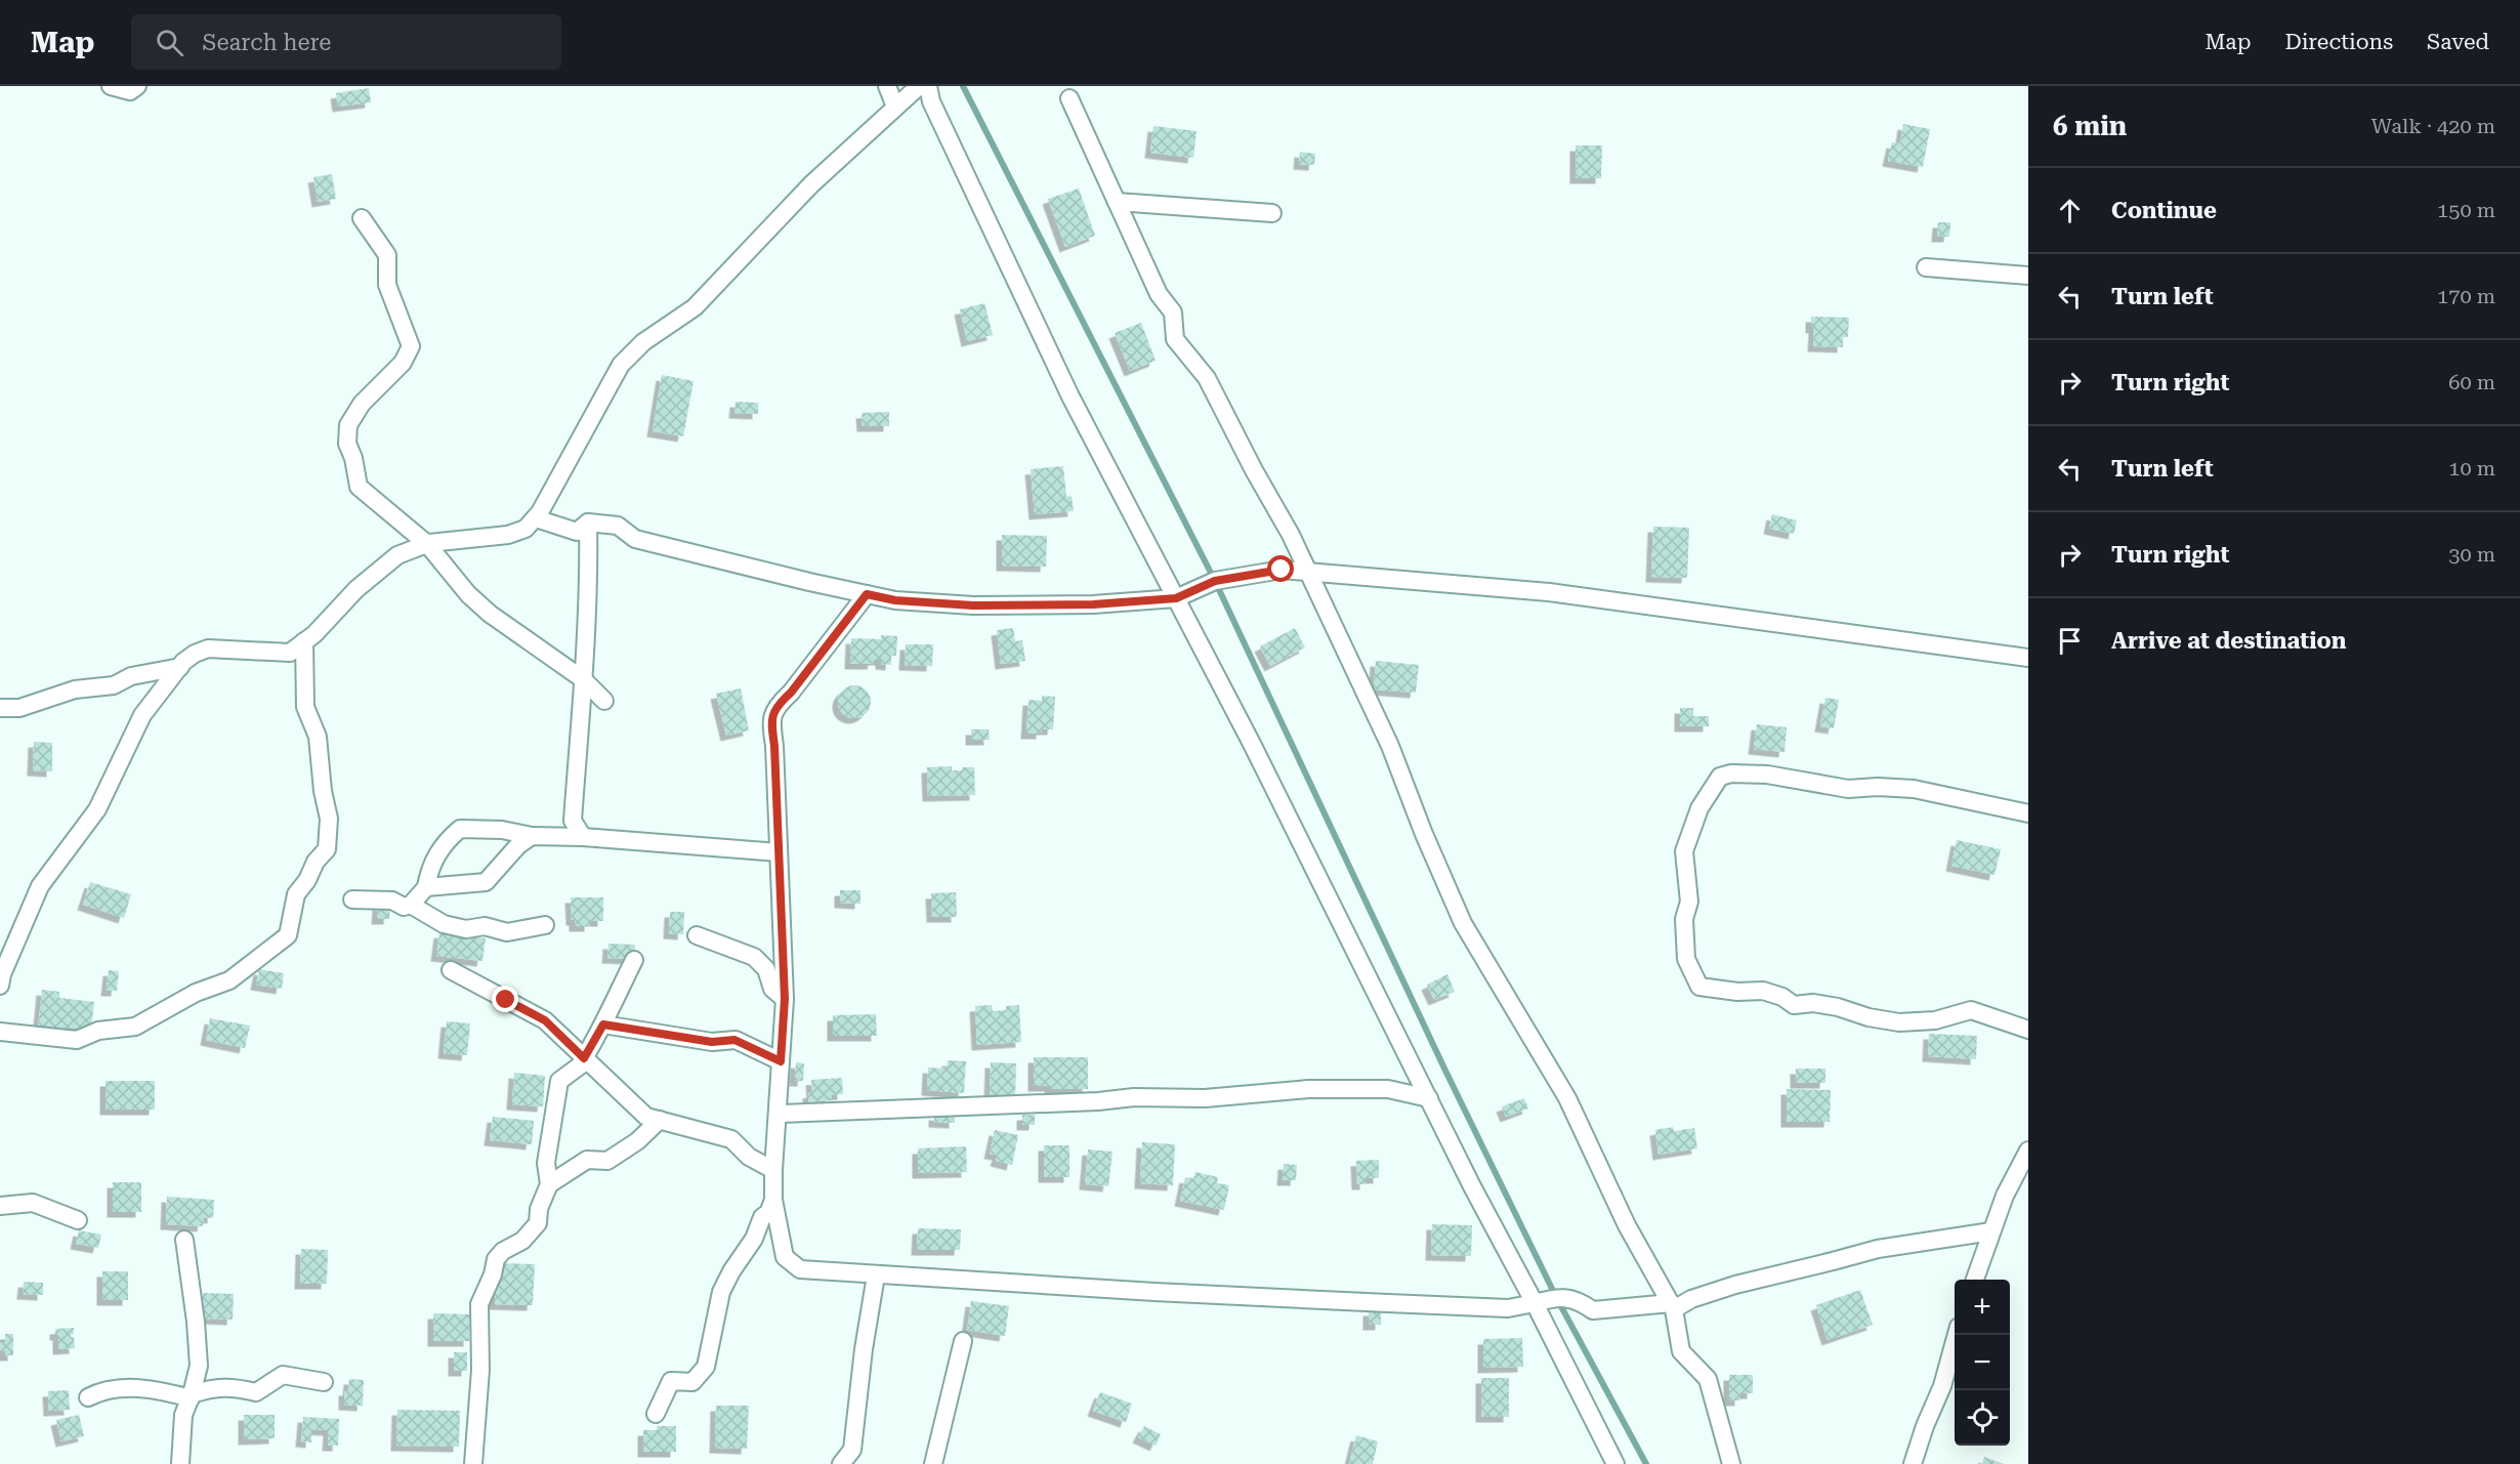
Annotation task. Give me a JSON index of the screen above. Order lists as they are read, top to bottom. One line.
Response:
{"page":{"header":"Map","search":"Search here","nav":["Map","Directions","Saved"],"heading":["6 min","Walk · 420 m"],"list":[["Continue","150 m"],["Turn left","170 m"],["Turn right","60 m"],["Turn left","10 m"],["Turn right","30 m"],"Arrive at destination"],"map_buttons":["+","−"]}}
